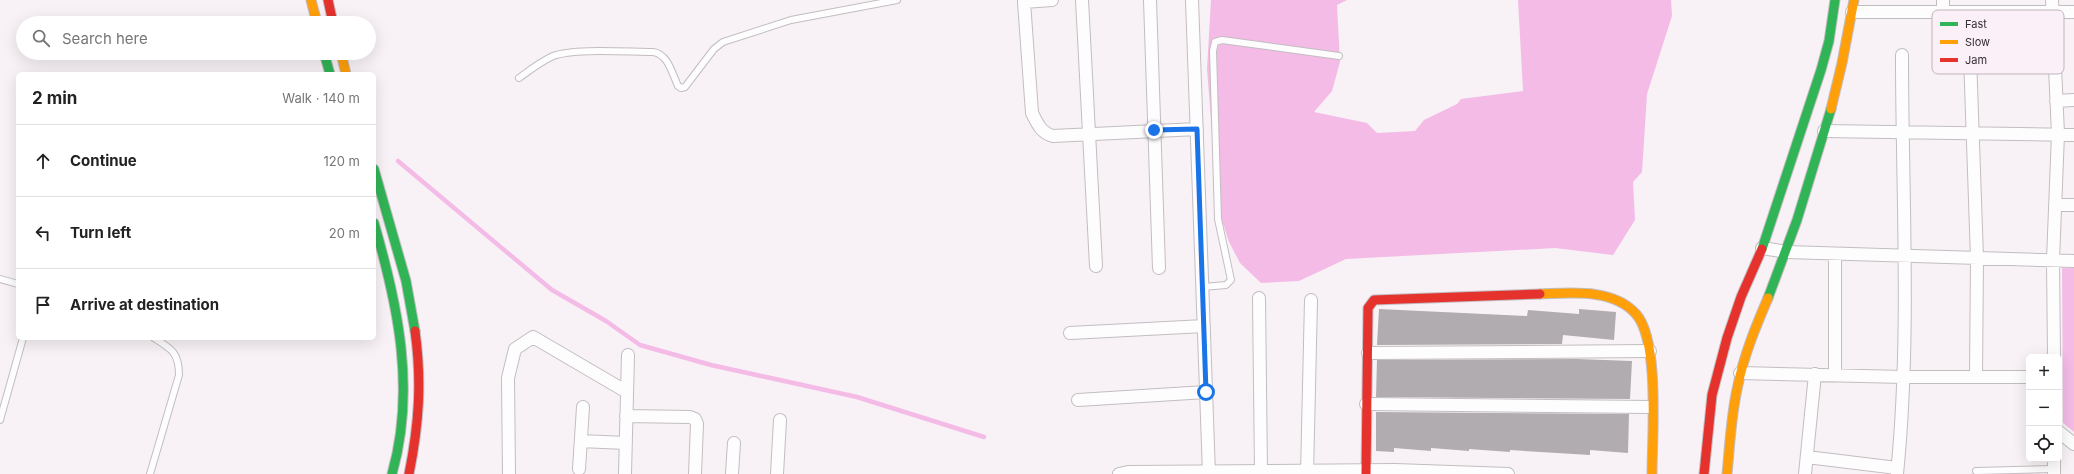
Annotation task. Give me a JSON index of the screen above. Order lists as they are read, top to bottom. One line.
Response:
{"legend":["Fast","Slow","Jam"],"page":{"search":"Search here","heading":["2 min","Walk · 140 m"],"list":[["Continue","120 m"],["Turn left","20 m"],"Arrive at destination"],"map_buttons":["+","−"]}}
